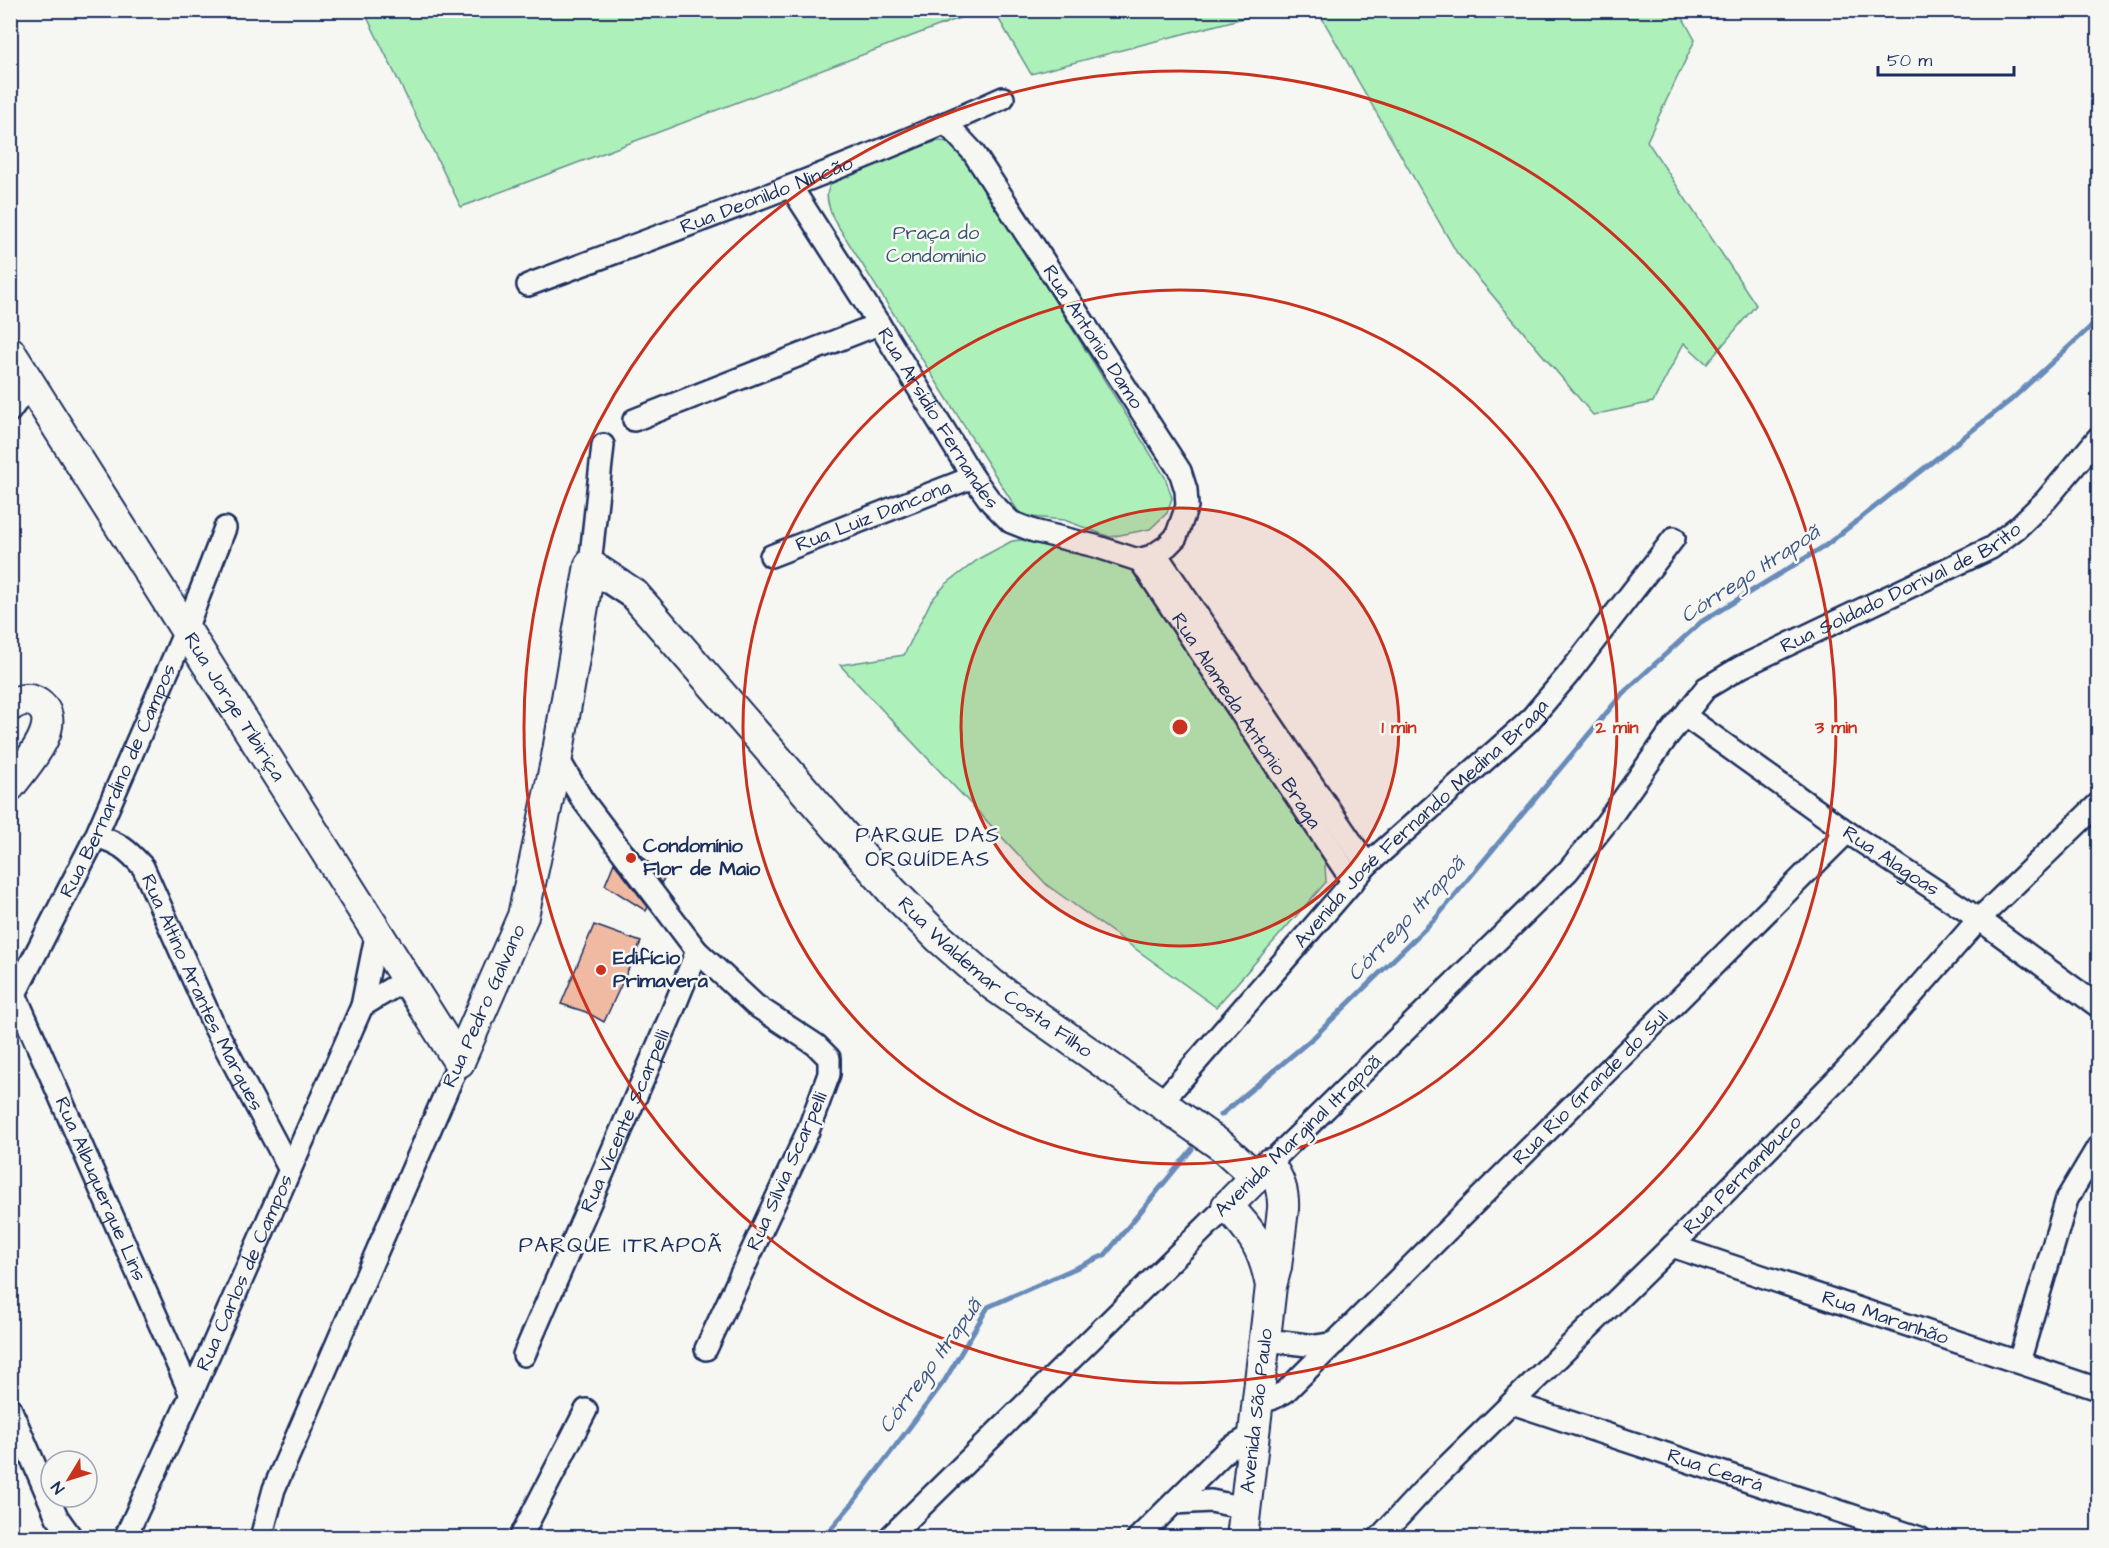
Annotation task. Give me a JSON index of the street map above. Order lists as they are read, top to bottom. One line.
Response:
{"streets":{"main road":["Rua Jorge Tibiriça","Rua Waldemar Costa Filho","Rua Pedro Galvano","Avenida Marginal Itrapoã","Avenida São Paulo"],"street":["Rua Deonildo Nincão","Rua Antonio Damo","Rua Arsídio Fernandes","Rua Luiz Dancona","Rua Soldado Dorival de Brito","Rua Alameda Antonio Braga","Rua Bernardino de Campos","Avenida José Fernando Medina Braga","Rua Alagoas","Rua Altino Arantes Marques","Rua Rio Grande do Sul","Rua Vicente Scarpelli","Rua Sílvia Scarpelli","Rua Pernambuco","Rua Albuquerque Lins","Rua Carlos de Campos","Rua Maranhão","Rua Ceará"]},"crossings":[["Rua Deonildo Nincão","Rua Antonio Damo"],["Rua Deonildo Nincão","Rua Arsídio Fernandes"],["Rua Antonio Damo","Rua Arsídio Fernandes"],["Rua Antonio Damo","Rua Alameda Antonio Braga"],["Rua Arsídio Fernandes","Rua Luiz Dancona"],["Rua Arsídio Fernandes","Rua Alameda Antonio Braga"],["Rua Soldado Dorival de Brito","Rua Alagoas"],["Rua Soldado Dorival de Brito","Avenida Marginal Itrapoã"],["Rua Jorge Tibiriça","Rua Bernardino de Campos"],["Rua Jorge Tibiriça","Rua Pedro Galvano"],["Rua Jorge Tibiriça","Rua Carlos de Campos"],["Rua Alameda Antonio Braga","Avenida José Fernando Medina Braga"],["Rua Bernardino de Campos","Rua Altino Arantes Marques"],["Rua Bernardino de Campos","Rua Albuquerque Lins"],["Avenida José Fernando Medina Braga","Rua Waldemar Costa Filho"],["Rua Alagoas","Rua Rio Grande do Sul"],["Rua Alagoas","Avenida Marginal Itrapoã"],["Rua Alagoas","Rua Pernambuco"],["Rua Waldemar Costa Filho","Rua Pedro Galvano"],["Rua Waldemar Costa Filho","Avenida Marginal Itrapoã"],["Rua Waldemar Costa Filho","Avenida São Paulo"],["Rua Altino Arantes Marques","Rua Carlos de Campos"],["Rua Pedro Galvano","Rua Sílvia Scarpelli"],["Rua Rio Grande do Sul","Avenida São Paulo"],["Rua Vicente Scarpelli","Rua Sílvia Scarpelli"],["Avenida Marginal Itrapoã","Avenida São Paulo"],["Rua Pernambuco","Rua Maranhão"],["Rua Pernambuco","Rua Ceará"],["Rua Albuquerque Lins","Rua Carlos de Campos"]],"districts":["PARQUE DAS ORQUÍDEAS","PARQUE ITRAPOÃ"],"water":["Córrego Itrapoã","Córrego Itrapuã"],"parks":["Praça do Condomínio"],"places":["Condomínio Flor de Maio","Edifício Primavera"],"scale_bar":"50 m","north":"bottom left","rings":["1 min","2 min","3 min"]}
